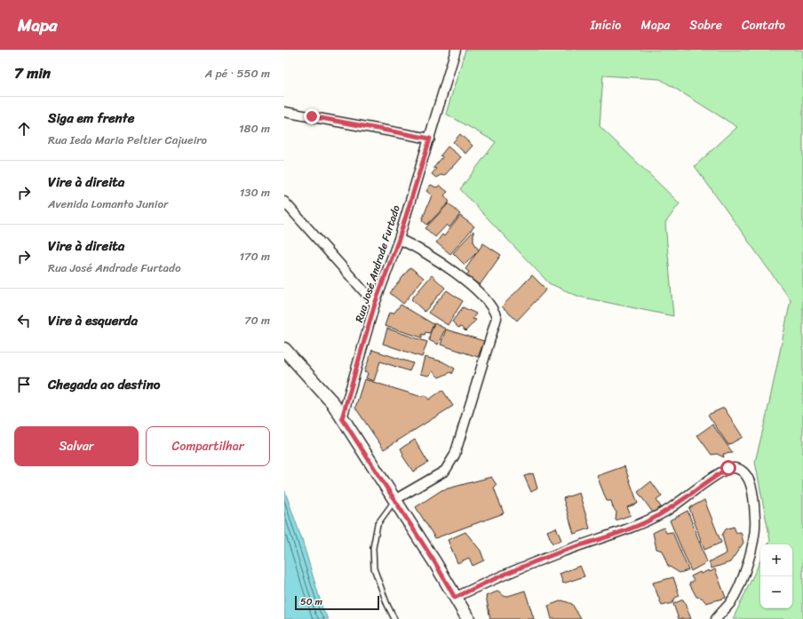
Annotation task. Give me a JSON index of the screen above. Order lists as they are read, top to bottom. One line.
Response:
{"streets":{"street":["Rua José Andrade Furtado"]},"scale_bar":"50 m","page":{"header":"Mapa","nav":["Início","Mapa","Sobre","Contato"],"heading":["7 min","A pé · 550 m"],"list":[["Siga em frente","Rua Ieda Maria Peltier Cajueiro","180 m"],["Vire à direita","Avenida Lomanto Junior","130 m"],["Vire à direita","Rua José Andrade Furtado","170 m"],["Vire à esquerda","70 m"],"Chegada ao destino"],"buttons":["Salvar","Compartilhar"],"map_buttons":["+","−"],"scale":"50 m"}}
